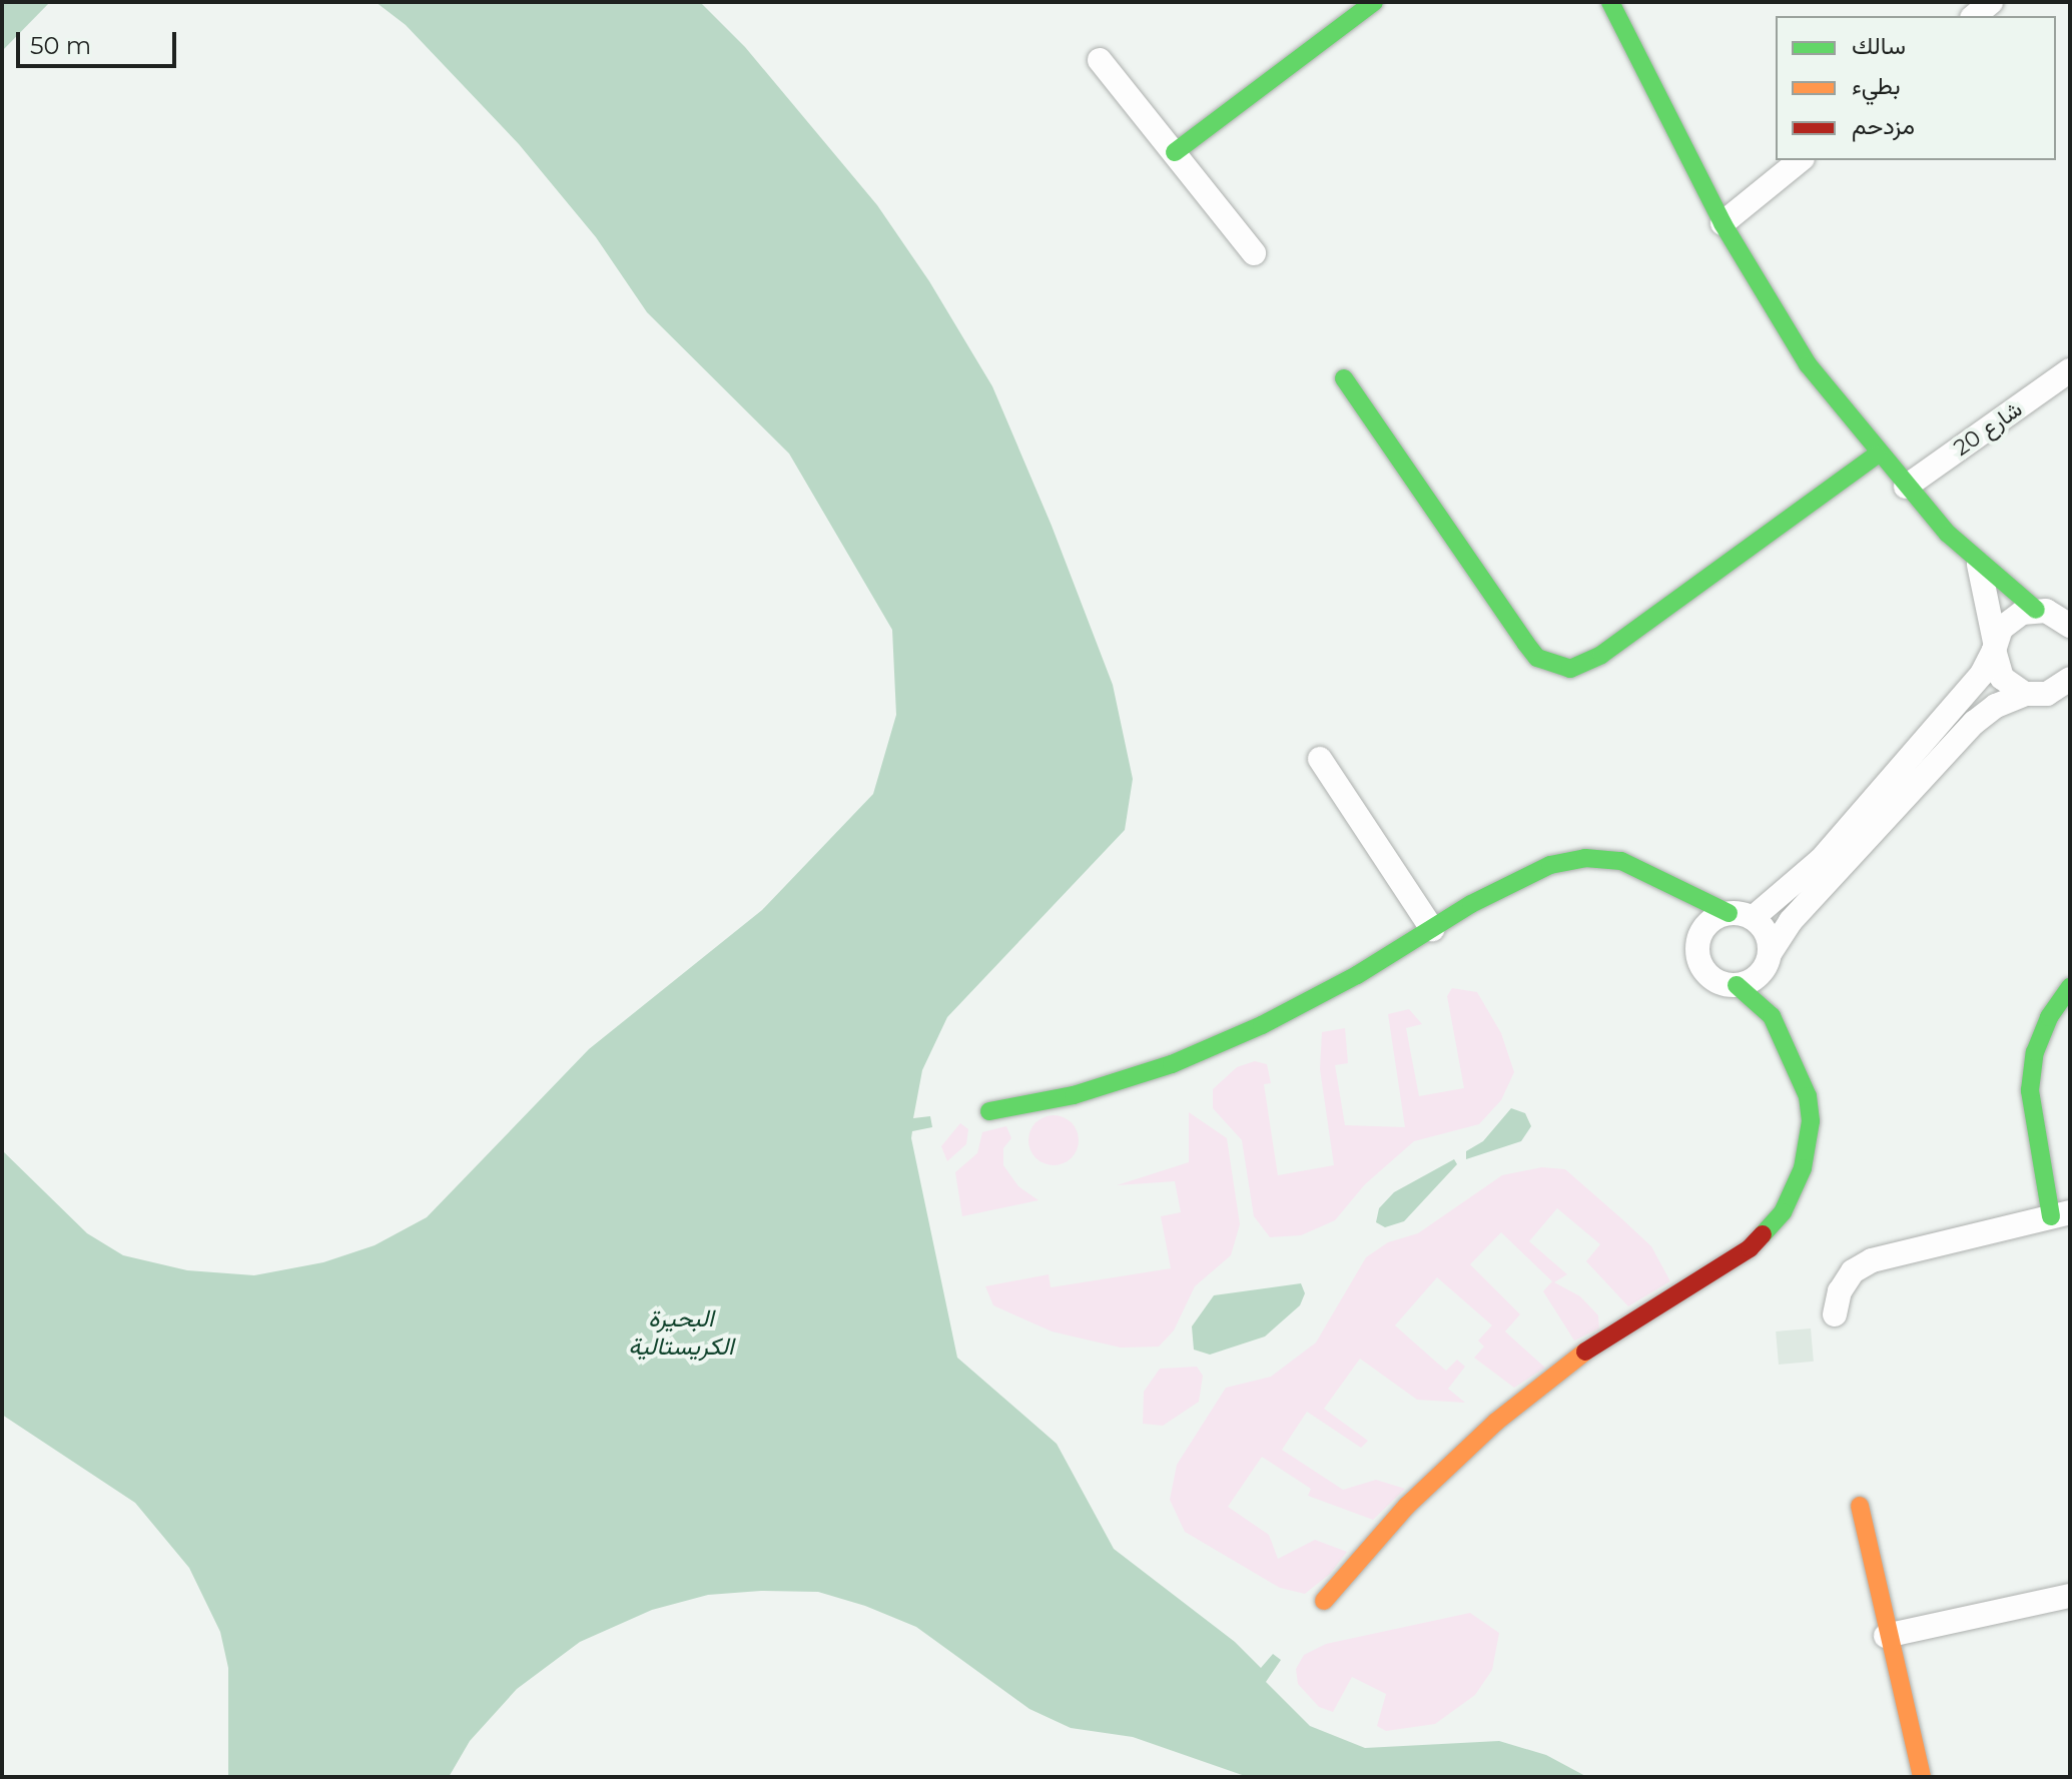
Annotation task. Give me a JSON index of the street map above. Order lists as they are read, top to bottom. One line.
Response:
{"streets":{"street":["شارع 20"]},"water":["البحيرة الكريستالية"],"legend":["سالك","بطيء","مزدحم"],"scale_bar":"50 m"}
